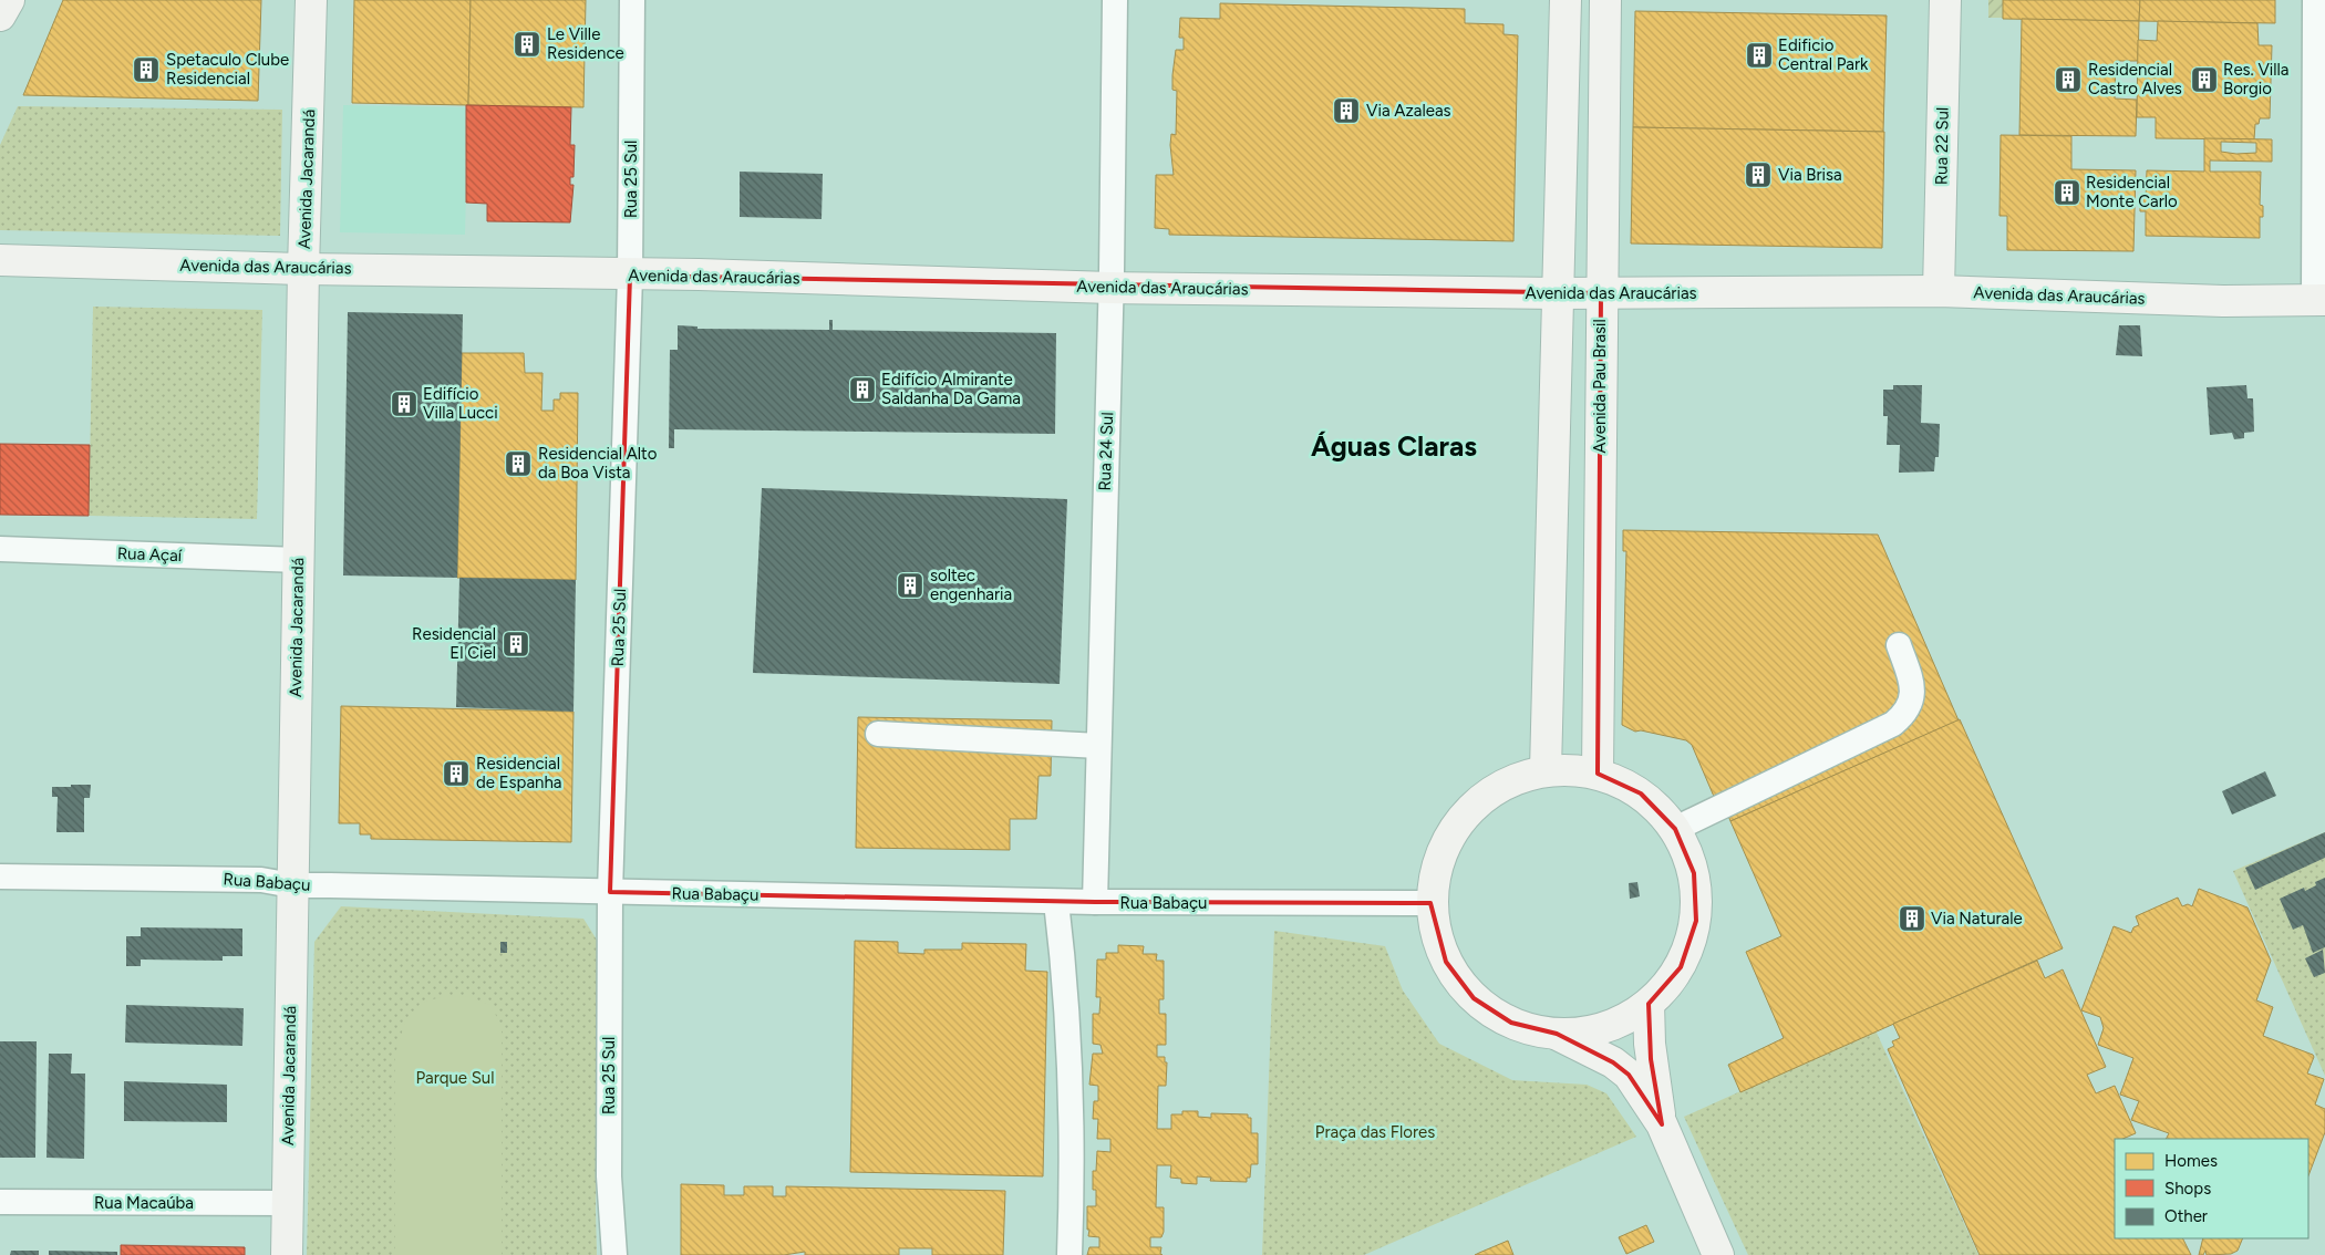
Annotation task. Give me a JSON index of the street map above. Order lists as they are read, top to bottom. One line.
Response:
{"streets":{"street":["Rua 22 Sul","Avenida Jacarandá","Rua 25 Sul","Avenida das Araucárias","Avenida Pau Brasil","Rua 24 Sul","Rua Açaí","Rua Babaçu","Rua Macaúba"]},"crossings":[["Rua 22 Sul","Avenida das Araucárias"],["Avenida Jacarandá","Avenida das Araucárias"],["Avenida Jacarandá","Rua Açaí"],["Avenida Jacarandá","Rua Babaçu"],["Avenida Jacarandá","Rua Macaúba"],["Rua 25 Sul","Avenida das Araucárias"],["Rua 25 Sul","Rua Babaçu"],["Avenida das Araucárias","Avenida Pau Brasil"],["Avenida das Araucárias","Rua 24 Sul"],["Rua 24 Sul","Rua Babaçu"]],"districts":["Águas Claras"],"parks":["Parque Sul","Praça das Flores"],"places":{"building":["Le Ville Residence","Edificio Central Park","Spetaculo Clube Residencial","Residencial Castro Alves","Res. Villa Borgio","Via Azaleas","Via Brisa","Residencial Monte Carlo","Edifício Almirante Saldanha Da Gama","Edifício Villa Lucci","Residencial Alto da Boa Vista","soltec engenharia","Residencial El Ciel","Residencial de Espanha","Via Naturale"]},"legend":["Homes","Shops","Other"]}
